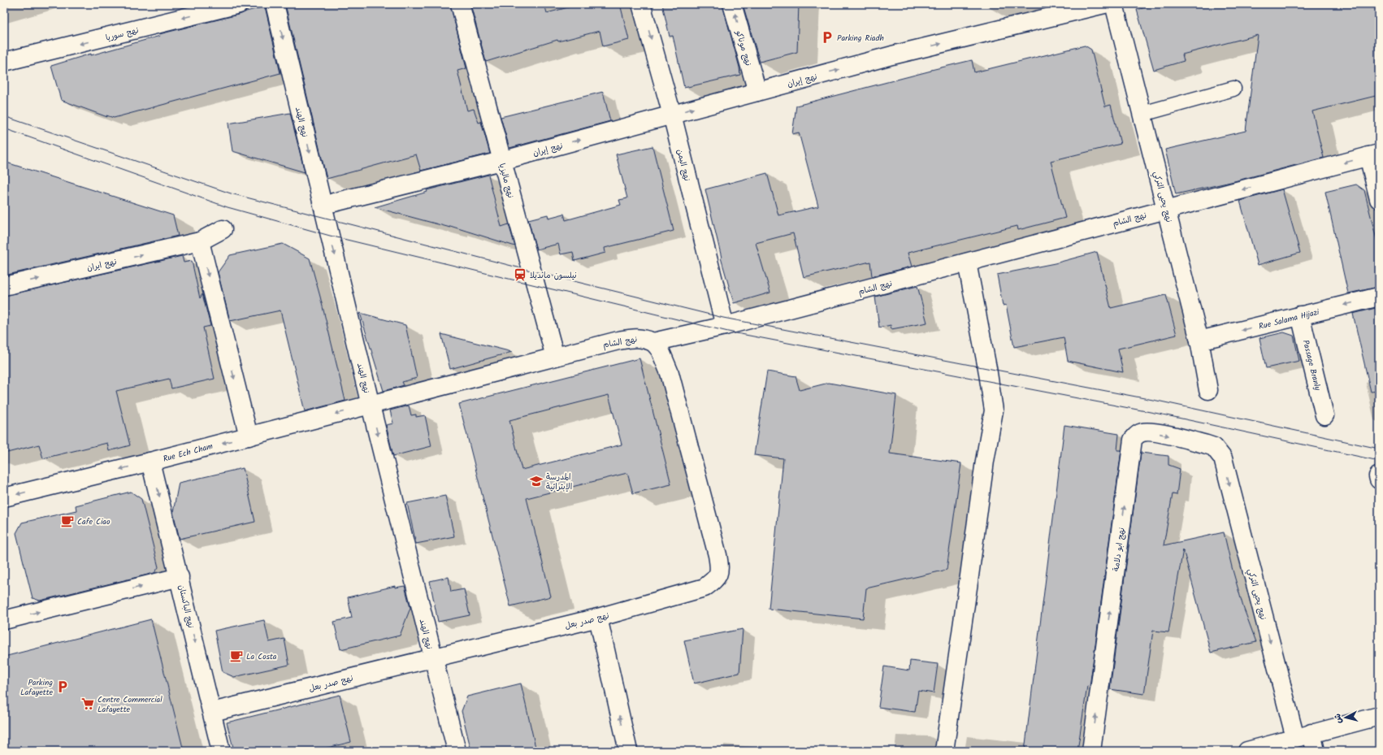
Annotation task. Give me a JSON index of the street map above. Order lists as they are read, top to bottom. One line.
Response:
{"streets":{"street":["نهج سوريا","نهج موناكو","نهج إيران","نهج الهند","نهج اليمن","نهج ماليزيا","نهج يحيى التركي","نهج الشام","نهج ايران","Rue Salama Hijazi","Passage Branly","Rue Ech Cham","نهج ابو دلامة","نهج الباكستان","نهج صدر بعل"]},"crossings":[["نهج موناكو","نهج إيران"],["نهج إيران","نهج اليمن"],["نهج إيران","نهج ماليزيا"],["نهج الهند","نهج الشام"],["نهج الهند","Rue Ech Cham"],["نهج الهند","نهج صدر بعل"],["نهج اليمن","نهج الشام"],["نهج ماليزيا","نهج الشام"],["نهج يحيى التركي","نهج الشام"],["نهج يحيى التركي","Rue Salama Hijazi"],["نهج يحيى التركي","نهج ابو دلامة"],["نهج الشام","Rue Ech Cham"],["نهج الشام","نهج صدر بعل"],["Rue Salama Hijazi","Passage Branly"],["Rue Ech Cham","نهج الباكستان"],["نهج الباكستان","نهج صدر بعل"]],"one_way":["نهج سوريا","نهج موناكو","نهج إيران","نهج الهند","نهج يحيى التركي","نهج ايران","Rue Salama Hijazi","نهج الباكستان"],"places":{"parking":["Parking Riadh","Parking Lafayette"],"station":["نيلسون مانديلا"],"school or university":["المدرسة الإبترائية"],"cafe":["Cafe Ciao","La Costa"],"supermarket":["Centre Commercial Lafayette"]},"north":"left"}
